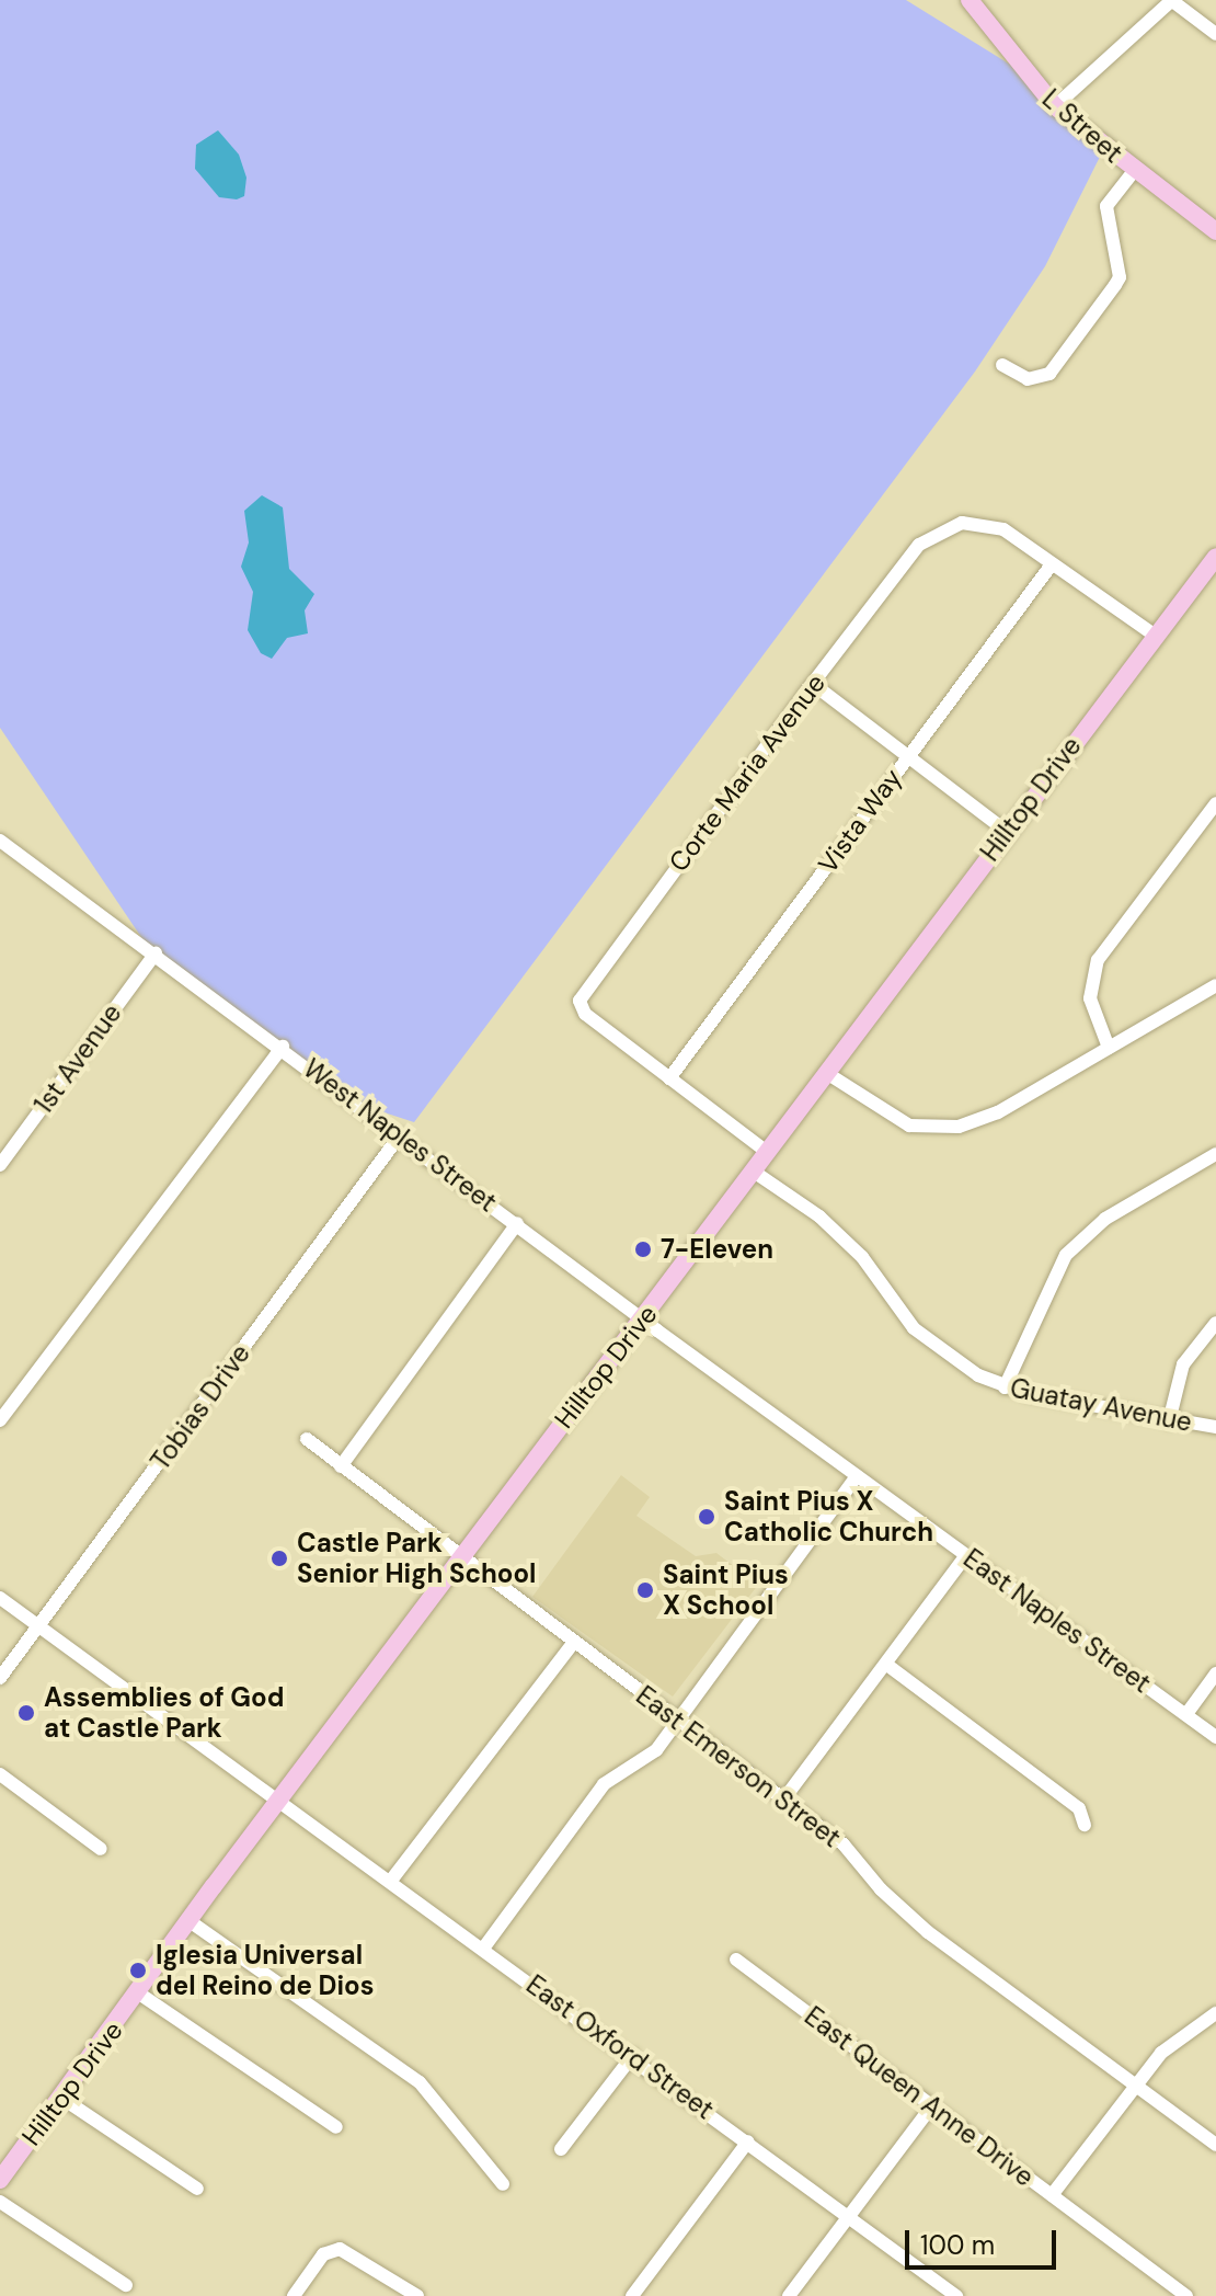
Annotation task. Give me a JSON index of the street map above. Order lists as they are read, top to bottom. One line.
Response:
{"streets":{"main road":["L Street","Hilltop Drive"],"street":["Corte Maria Avenue","Vista Way","1st Avenue","West Naples Street","Guatay Avenue","Tobias Drive","East Naples Street","East Emerson Street","East Oxford Street","East Queen Anne Drive"]},"crossings":[["Corte Maria Avenue","Hilltop Drive"],["Corte Maria Avenue","Vista Way"],["Hilltop Drive","West Naples Street"],["Hilltop Drive","Guatay Avenue"],["Hilltop Drive","East Naples Street"],["Hilltop Drive","East Emerson Street"],["Hilltop Drive","East Oxford Street"],["1st Avenue","West Naples Street"],["West Naples Street","Tobias Drive"],["West Naples Street","East Naples Street"],["Tobias Drive","East Oxford Street"]],"places":["7-Eleven","Saint Pius X Catholic Church","Castle Park Senior High School","Saint Pius X School","Assemblies of God at Castle Park","Iglesia Universal del Reino de Dios"],"scale_bar":"100 m"}
